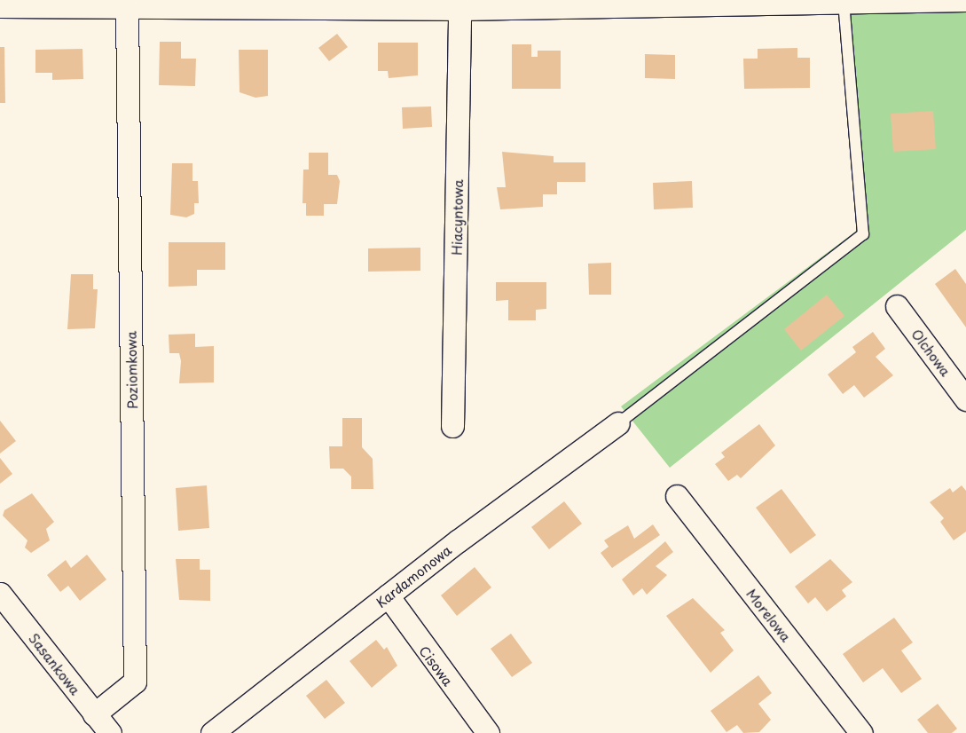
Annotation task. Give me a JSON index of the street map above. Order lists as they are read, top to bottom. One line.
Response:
{"streets":{"street":["Hiacyntowa","Olchowa","Poziomkowa","Kardamonowa","Morelowa","Sasankowa","Cisowa"]},"crossings":[["Poziomkowa","Sasankowa"],["Kardamonowa","Cisowa"]]}
